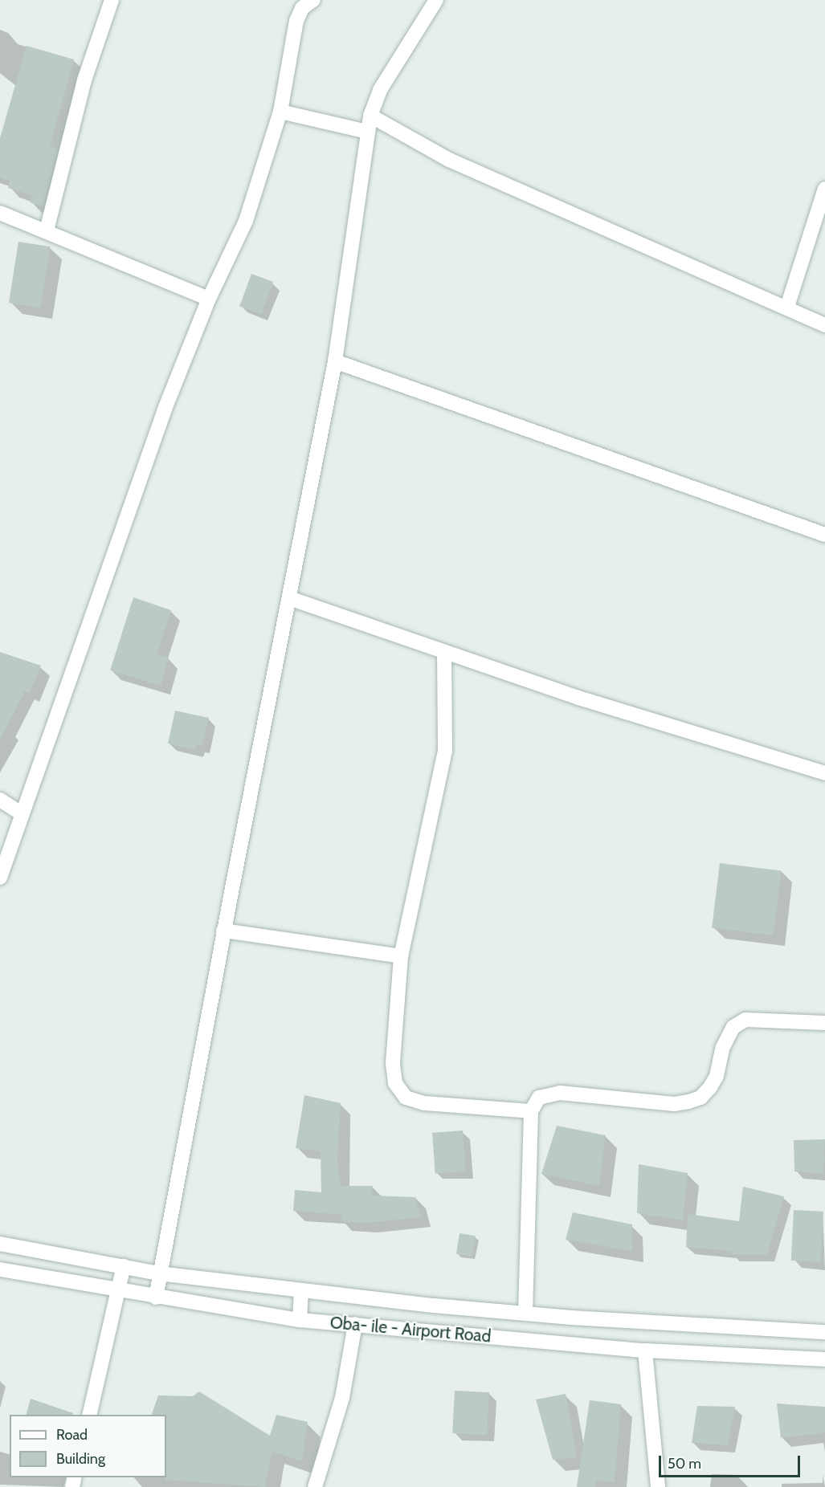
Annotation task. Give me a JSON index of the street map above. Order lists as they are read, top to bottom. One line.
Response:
{"streets":{"street":["Oba- ile - Airport Road"]},"legend":["Road","Building"],"scale_bar":"50 m"}
